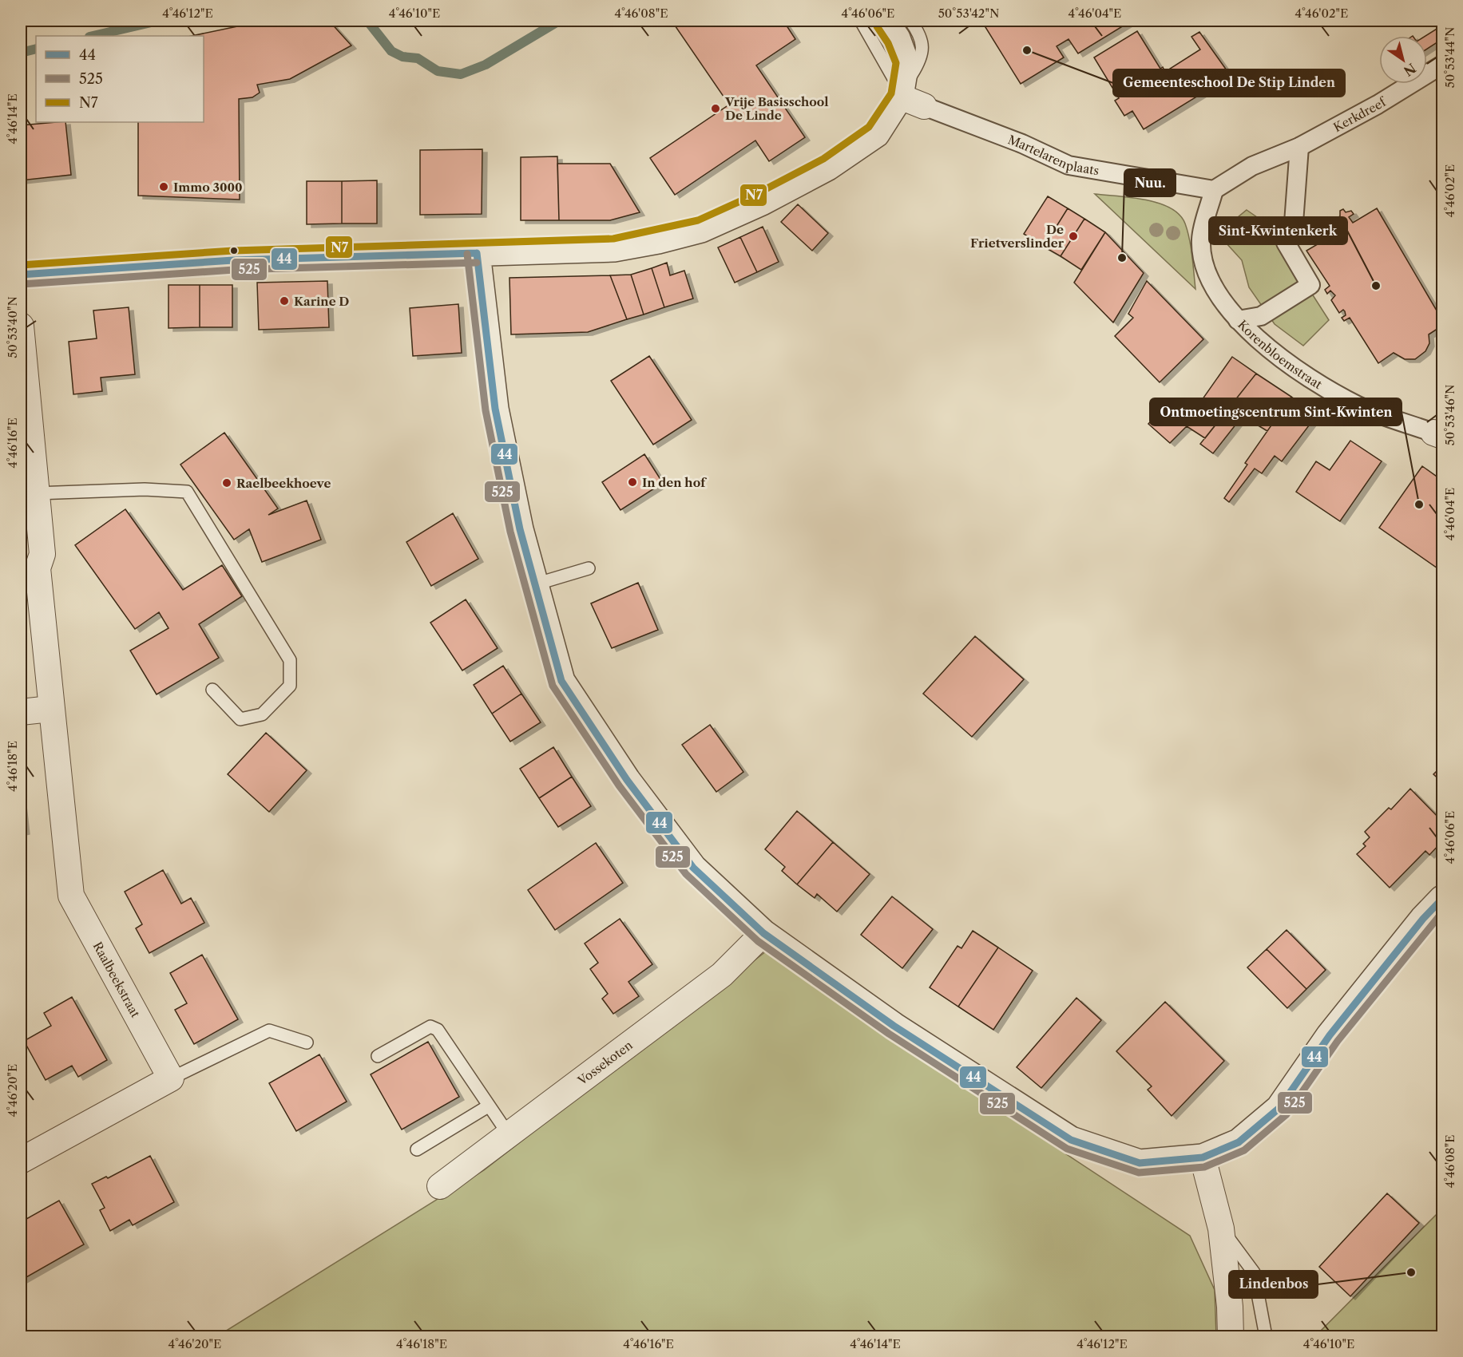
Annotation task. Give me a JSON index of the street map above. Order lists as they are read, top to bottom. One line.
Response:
{"streets":{"street":["Kerkdreef","Martelarenplaats","Korenbloemstraat","Raalbeekstraat","Vossekoten"]},"crossings":[["Martelarenplaats","Korenbloemstraat"]],"places":["Gemeenteschool De Stip Linden","Vrije Basisschool De Linde","Immo 3000","De Frietverslinder","Nuu.","Sint-Kwintenkerk","Karine D","In den hof","Raelbeekhoeve","Ontmoetingscentrum Sint-Kwinten","Lindenbos"],"lines":["transit line N7","transit line 44","transit line 525"],"legend":["44","525","N7"],"north":"bottom right","coordinates":["4°46'12\"E","4°46'10\"E","4°46'08\"E","4°46'06\"E","50°53'42\"N","4°46'04\"E","4°46'02\"E","50°53'44\"N","4°46'14\"E","50°53'40\"N","50°53'46\"N","4°46'16\"E","4°46'18\"E","4°46'20\"E"]}
